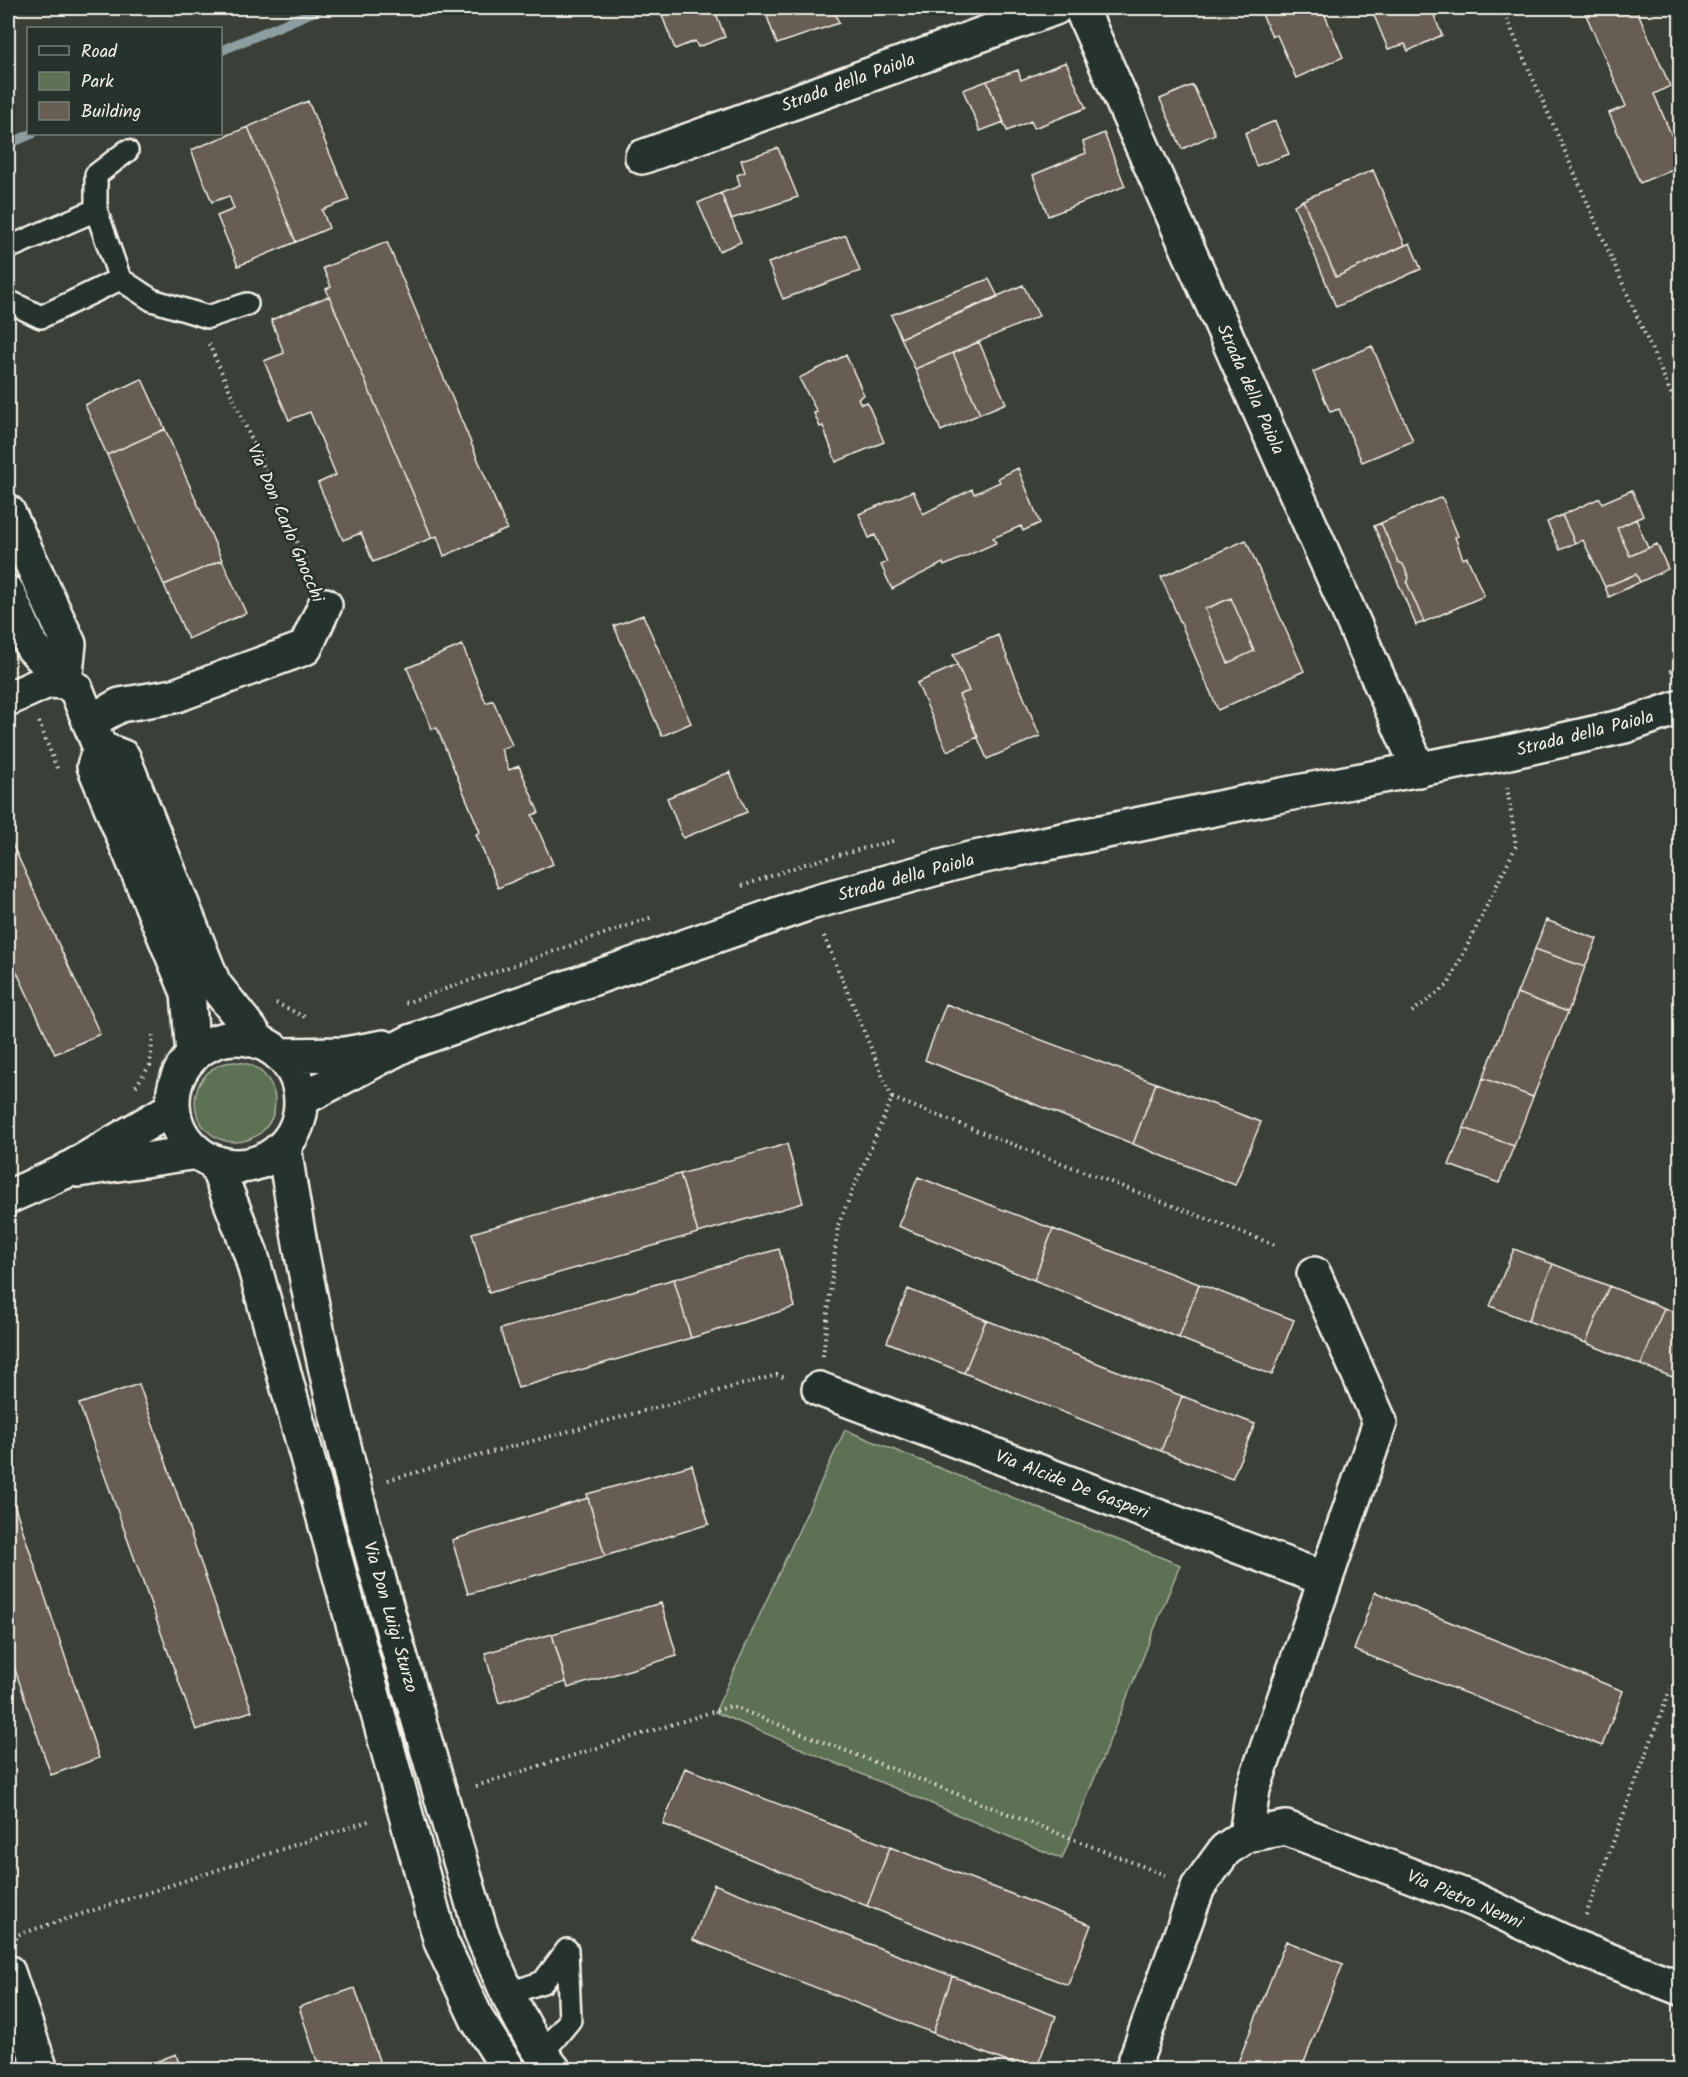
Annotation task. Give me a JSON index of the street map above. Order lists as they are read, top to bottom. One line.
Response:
{"streets":{"street":["Strada della Paiola","Via Don Carlo Gnocchi","Via Alcide De Gasperi","Via Don Luigi Sturzo","Via Pietro Nenni"]},"crossings":[["Strada della Paiola","Via Don Luigi Sturzo"]],"legend":["Road","Park","Building"]}
